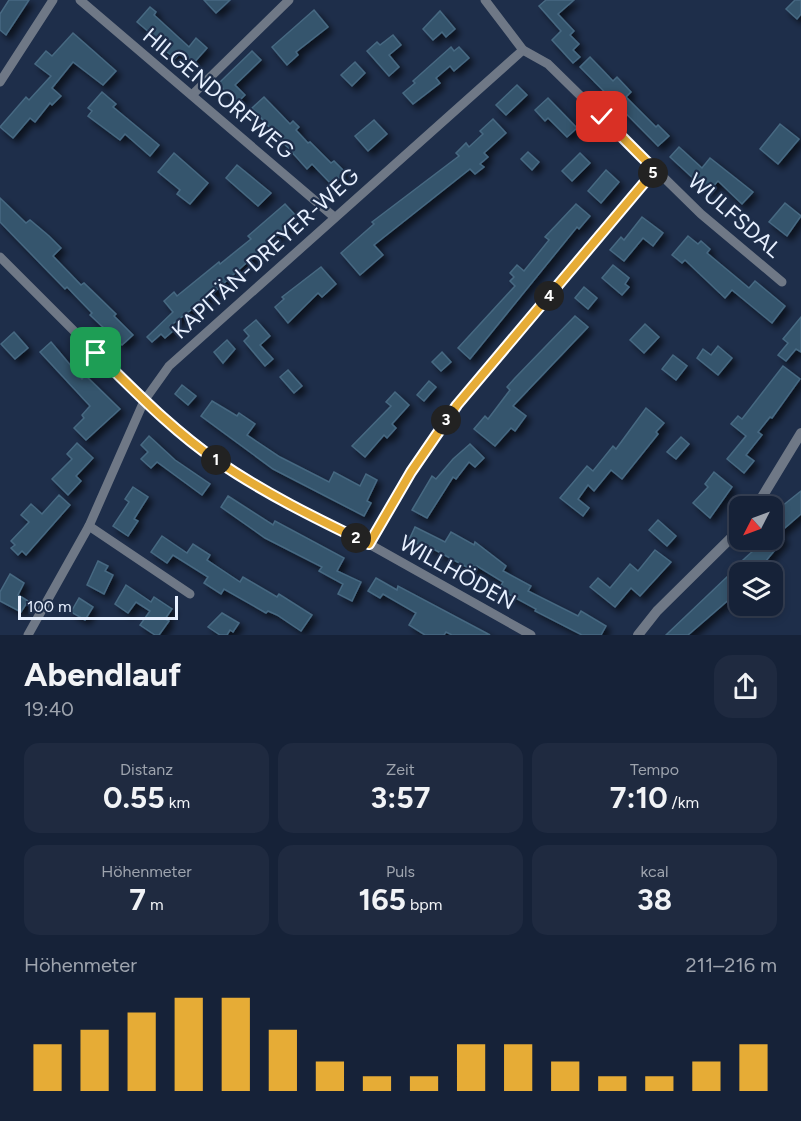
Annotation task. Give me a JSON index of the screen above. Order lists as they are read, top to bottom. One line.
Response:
{"streets":{"street":["HILGENDORFWEG","WULFSDAL","KAPITÄN-DREYER-WEG","WILLHÖDEN"]},"crossings":[["HILGENDORFWEG","KAPITÄN-DREYER-WEG"],["WULFSDAL","KAPITÄN-DREYER-WEG"],["KAPITÄN-DREYER-WEG","WILLHÖDEN"]],"scale_bar":"100 m","north":"bottom left","page":{"pins":["5","4","3","1","2"],"scale":"100 m","heading":["Abendlauf","19:40"],"stats":[["Distanz","0.55 km"],["Zeit","3:57"],["Tempo","7:10 /km"],["Höhenmeter","7 m"],["Puls","165 bpm"],["kcal","38"]],"chart":["Höhenmeter","211–216 m"]}}
